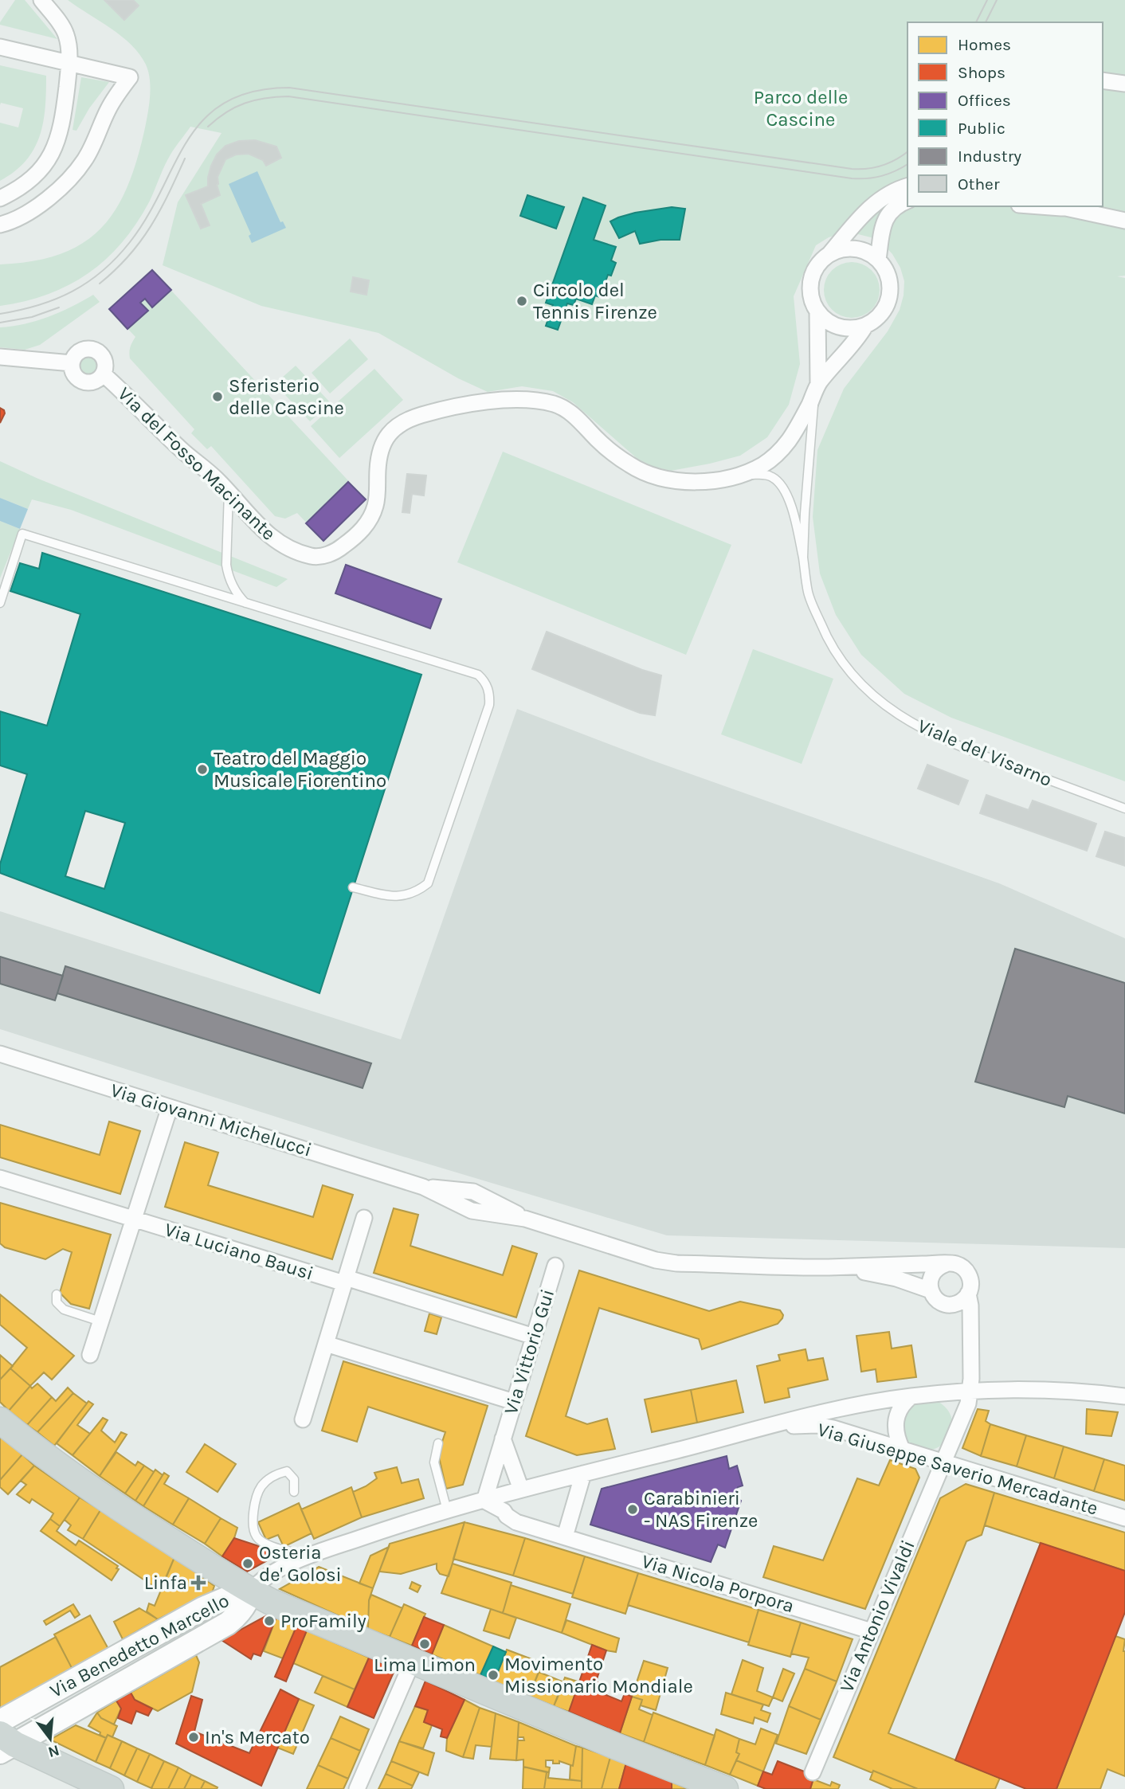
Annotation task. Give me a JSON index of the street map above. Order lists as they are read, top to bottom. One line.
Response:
{"streets":{"street":["Via del Fosso Macinante","Viale del Visarno","Via Giovanni Michelucci","Via Luciano Bausi","Via Vittorio Gui","Via Giuseppe Saverio Mercadante","Via Nicola Porpora","Via Antonio Vivaldi","Via Benedetto Marcello"]},"crossings":[["Via del Fosso Macinante","Viale del Visarno"],["Via Giovanni Michelucci","Via Antonio Vivaldi"],["Via Luciano Bausi","Via Vittorio Gui"],["Via Vittorio Gui","Via Nicola Porpora"],["Via Giuseppe Saverio Mercadante","Via Antonio Vivaldi"],["Via Nicola Porpora","Via Antonio Vivaldi"]],"parks":["Parco delle Cascine"],"places":{"other":["Circolo del Tennis Firenze","Sferisterio delle Cascine","Teatro del Maggio Musicale Fiorentino","Carabinieri - NAS Firenze","Osteria de' Golosi","ProFamily","Lima Limon","Movimento Missionario Mondiale","In's Mercato"],"health":["Linfa"]},"legend":["Homes","Shops","Offices","Public","Industry","Other"],"north":"bottom"}
